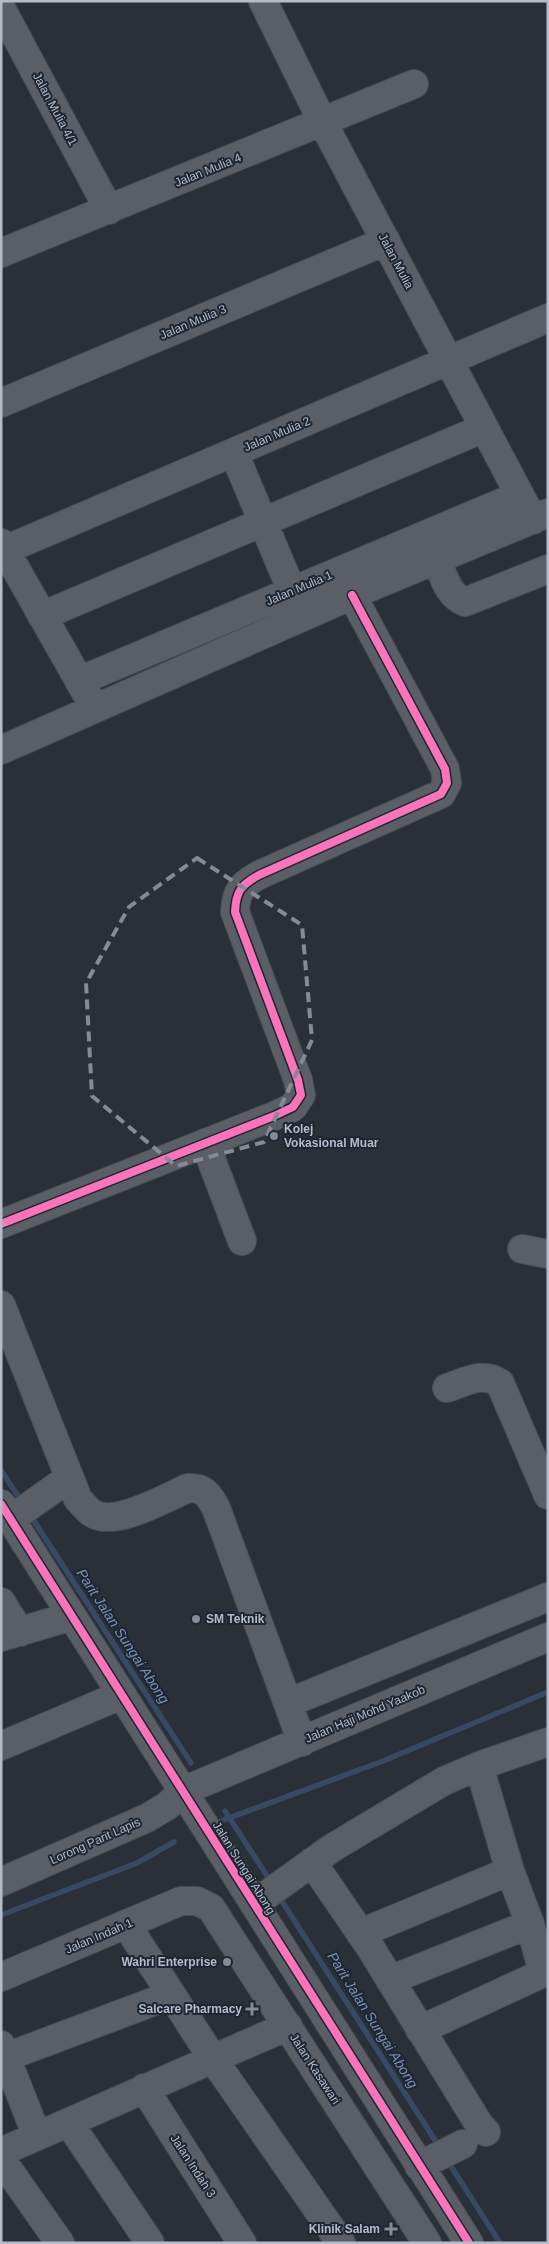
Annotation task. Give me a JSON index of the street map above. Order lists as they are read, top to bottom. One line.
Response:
{"streets":{"street":["Jalan Mulia 4/1","Jalan Mulia 4","Jalan Mulia","Jalan Mulia 3","Jalan Mulia 2","Jalan Mulia 1","Jalan Haji Mohd Yaakob","Lorong Parit Lapis","Jalan Sungai Abong","Jalan Indah 1","Jalan Kasawari","Jalan Indah 3"]},"crossings":[["Jalan Mulia 4/1","Jalan Mulia 4"],["Jalan Mulia 4","Jalan Mulia"],["Jalan Mulia","Jalan Mulia 3"],["Jalan Mulia","Jalan Mulia 2"],["Jalan Mulia","Jalan Mulia 1"],["Jalan Haji Mohd Yaakob","Lorong Parit Lapis"],["Jalan Haji Mohd Yaakob","Jalan Sungai Abong"],["Lorong Parit Lapis","Jalan Sungai Abong"],["Jalan Indah 1","Jalan Kasawari"]],"water":["Parit Jalan Sungai Abong"],"places":{"other":["Kolej Vokasional Muar","SM Teknik","Wahri Enterprise"],"health":["Salcare Pharmacy","Klinik Salam"]}}
